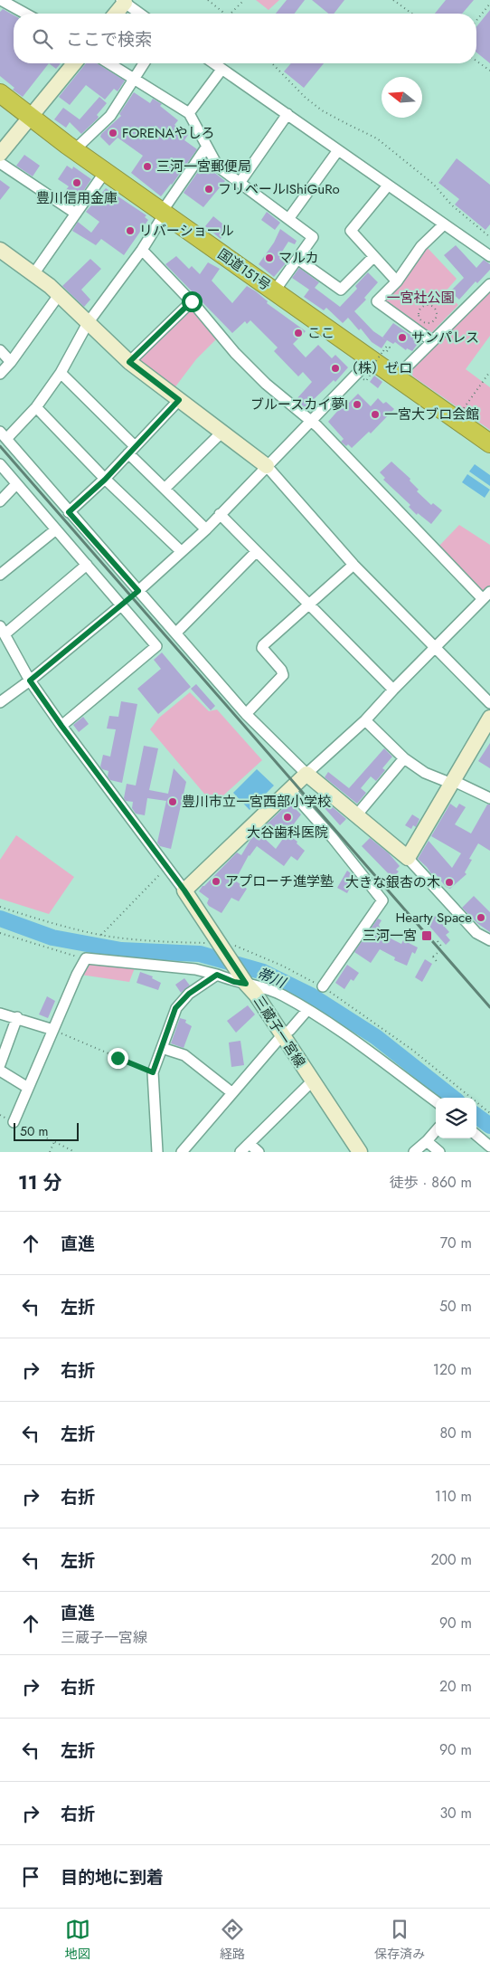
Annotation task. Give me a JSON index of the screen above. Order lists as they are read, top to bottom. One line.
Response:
{"streets":{"highway":["国道151号"],"main road":["三蔵子一宮線"]},"water":["帯川"],"parks":["一宮社公園"],"places":{"other":["FORENAやしろ","三河一宮郵便局","豊川信用金庫","フリベールIShiGuRo","リバーショール","マルカ","ここ","サンパレス","（株）ゼロ","ブルースカイ夢I","一宮大ブロ会館","豊川市立一宮西部小学校","大谷歯科医院","アプローチ進学塾","大きな銀杏の木","Hearty Space"],"transit":["三河一宮"]},"scale_bar":"50 m","north":"left","page":{"search":"ここで検索","scale":"50 m","heading":["11 分","徒歩 · 860 m"],"list":[["直進","70 m"],["左折","50 m"],["右折","120 m"],["左折","80 m"],["右折","110 m"],["左折","200 m"],["直進","三蔵子一宮線","90 m"],["右折","20 m"],["左折","90 m"],["右折","30 m"],"目的地に到着"],"nav":["地図","経路","保存済み"]}}
